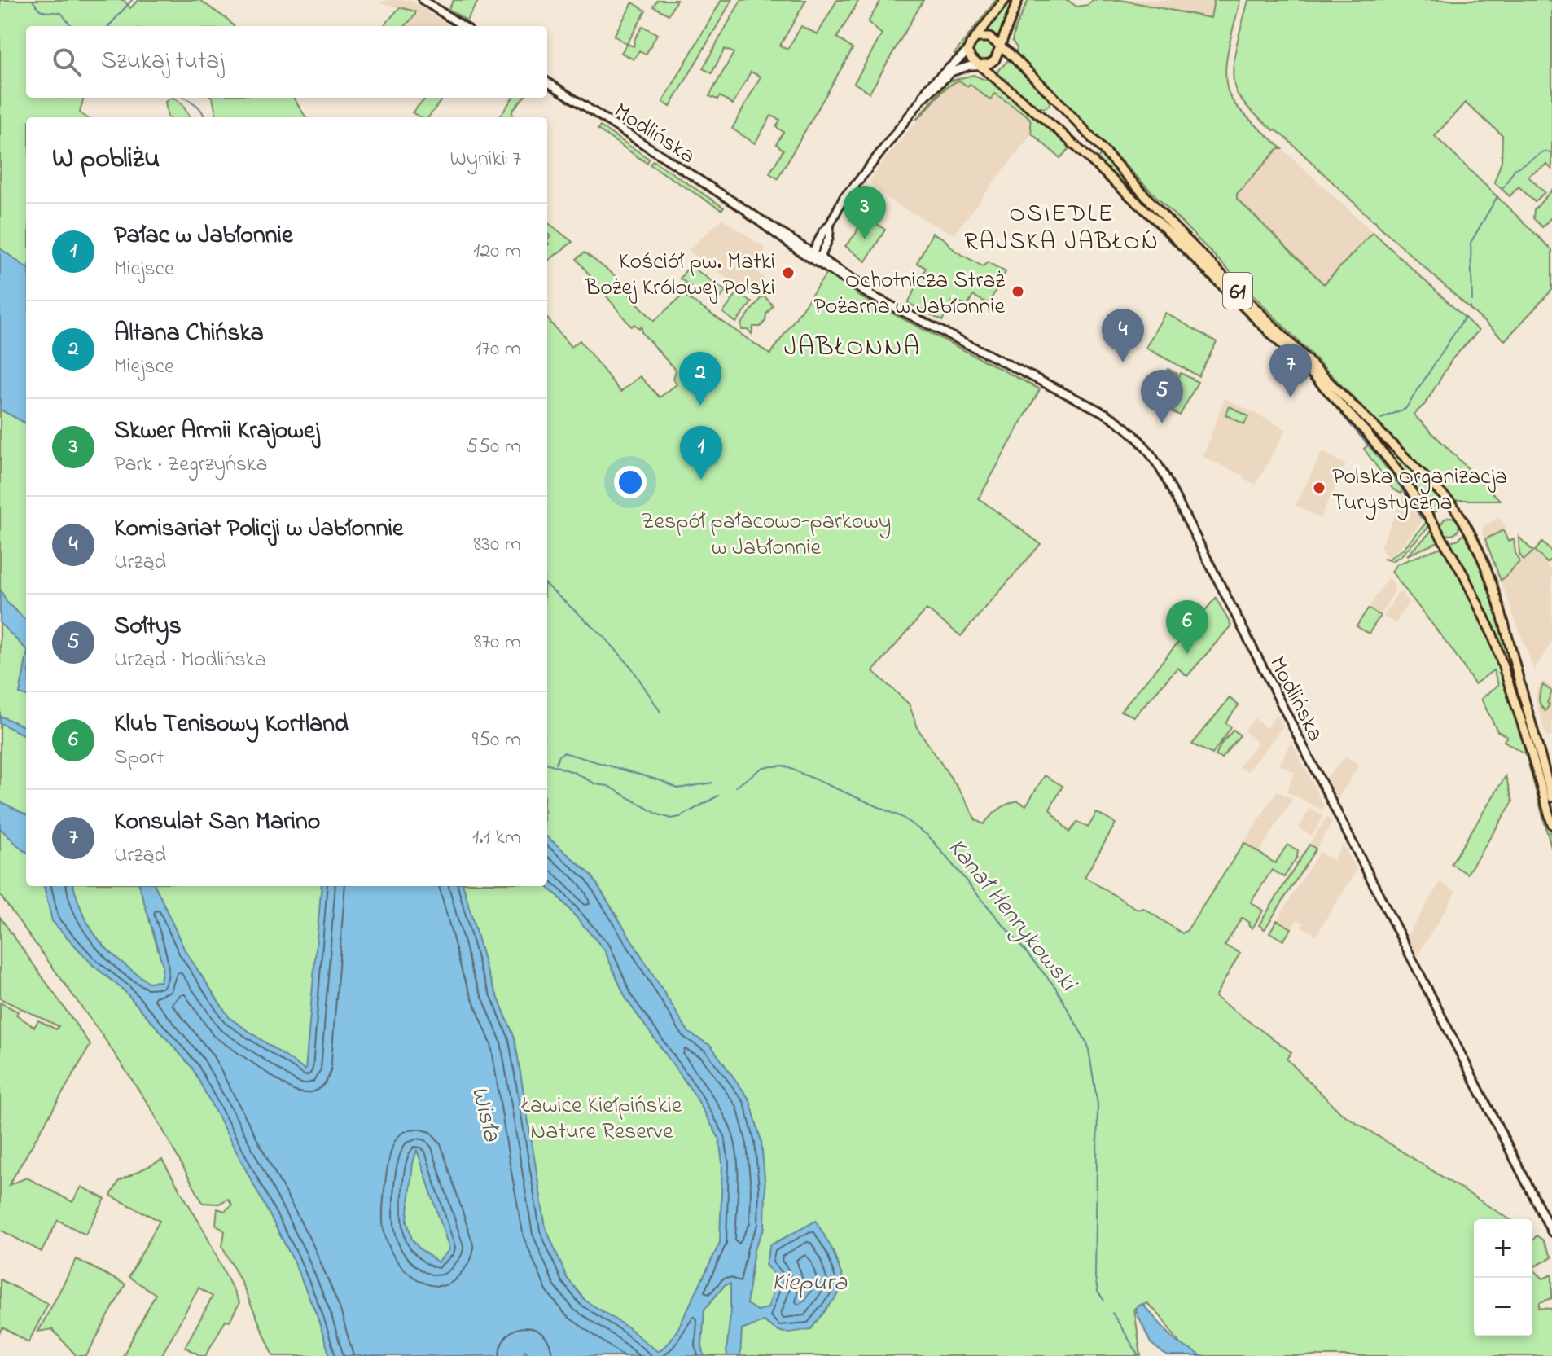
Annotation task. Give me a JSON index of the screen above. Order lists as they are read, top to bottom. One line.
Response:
{"streets":{"main road":["Modlińska","61"]},"districts":["OSIEDLE RAJSKA JABŁOŃ","JABŁONNA"],"water":["Kanał Henrykowski","Wisła","Kiepura"],"parks":["Zespół pałacowo-parkowy w Jabłonnie","Ławice Kiełpińskie Nature Reserve"],"places":["Kościół pw. Matki Bożej Królowej Polski","Ochotnicza Straż Pożarna w Jabłonnie","Polska Organizacja Turystyczna"],"page":{"search":"Szukaj tutaj","heading":["W pobliżu","Wyniki: 7"],"pins":["3","4","7","2","5","1","6"],"list":[{"mark":"1","name":"Pałac w Jabłonnie","note":"Miejsce","value":"120 m"},{"mark":"2","name":"Altana Chińska","note":"Miejsce","value":"170 m"},{"mark":"3","name":"Skwer Armii Krajowej","note":"Park · Zegrzyńska","value":"550 m"},{"mark":"4","name":"Komisariat Policji w Jabłonnie","note":"Urząd","value":"830 m"},{"mark":"5","name":"Sołtys","note":"Urząd · Modlińska","value":"870 m"},{"mark":"6","name":"Klub Tenisowy Kortland","note":"Sport","value":"950 m"},{"mark":"7","name":"Konsulat San Marino","note":"Urząd","value":"1.1 km"}],"map_buttons":["+","−"]}}
